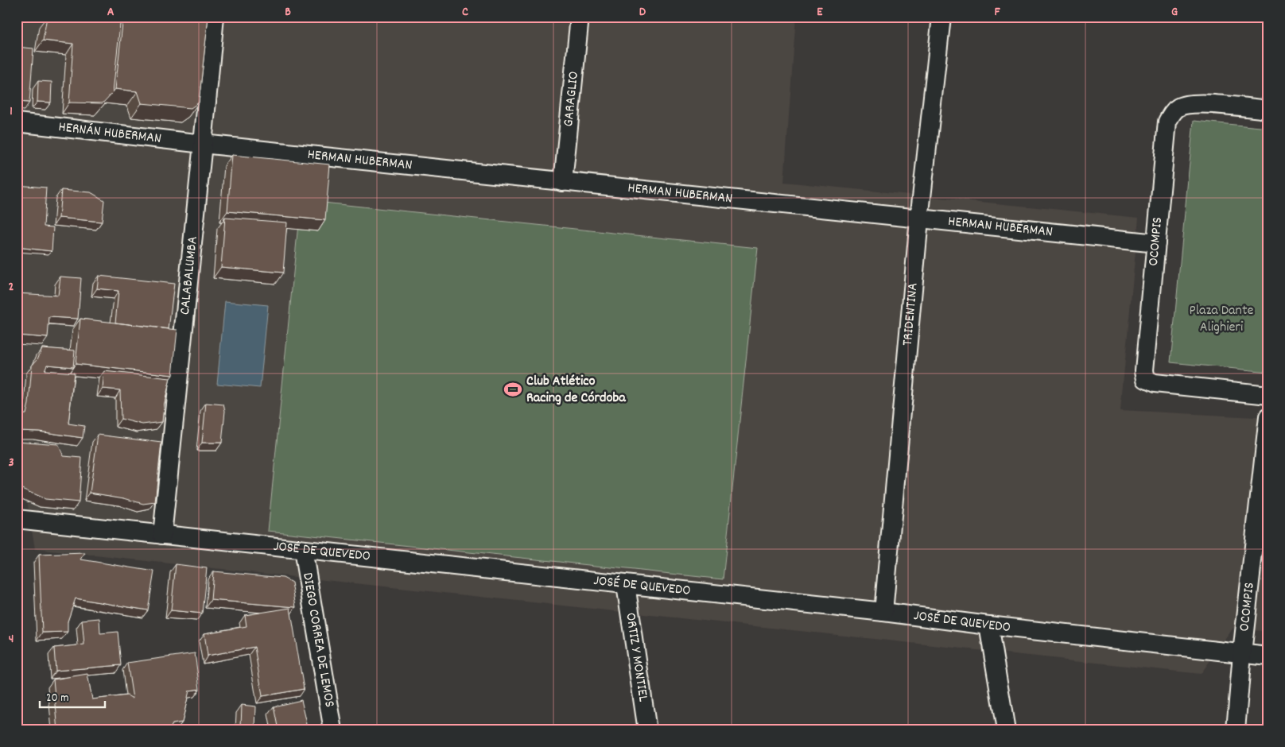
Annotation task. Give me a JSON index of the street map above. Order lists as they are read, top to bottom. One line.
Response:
{"streets":{"street":["GARAGLIO","HERNÁN HUBERMAN","HERMAN HUBERMAN","OCOMPIS","CALABALUMBA","TRIDENTINA","JOSÉ DE QUEVEDO","DIEGO CORREA DE LEMOS","ORTIZ Y MONTIEL"]},"crossings":[["GARAGLIO","HERMAN HUBERMAN"],["HERNÁN HUBERMAN","HERMAN HUBERMAN"],["HERNÁN HUBERMAN","CALABALUMBA"],["HERMAN HUBERMAN","OCOMPIS"],["HERMAN HUBERMAN","CALABALUMBA"],["HERMAN HUBERMAN","TRIDENTINA"],["OCOMPIS","JOSÉ DE QUEVEDO"],["CALABALUMBA","JOSÉ DE QUEVEDO"],["TRIDENTINA","JOSÉ DE QUEVEDO"],["JOSÉ DE QUEVEDO","DIEGO CORREA DE LEMOS"],["JOSÉ DE QUEVEDO","ORTIZ Y MONTIEL"]],"parks":["Plaza Dante Alighieri"],"places":{"sports":["Club Atlético Racing de Córdoba"]},"scale_bar":"20 m","grid":{"columns":["A","B","C","D","E","F","G"],"rows":["1","2","3","4"]}}
